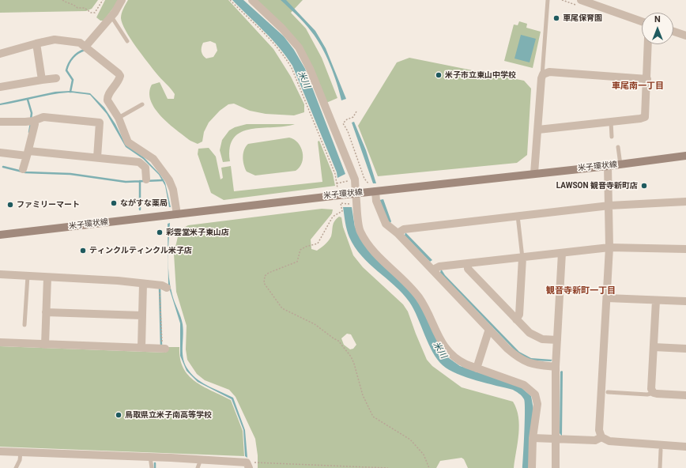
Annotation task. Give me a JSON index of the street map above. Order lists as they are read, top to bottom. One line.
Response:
{"streets":{"main road":["米子環状線"]},"districts":["車尾南一丁目","観音寺新町一丁目"],"water":["米川"],"places":["車尾保育園","米子市立東山中学校","LAWSON 観音寺新町店","ながすな薬局","ファミリーマート","彩雲堂米子東山店","ティンクルティンクル米子店","鳥取県立米子南高等学校"],"north":"top"}
